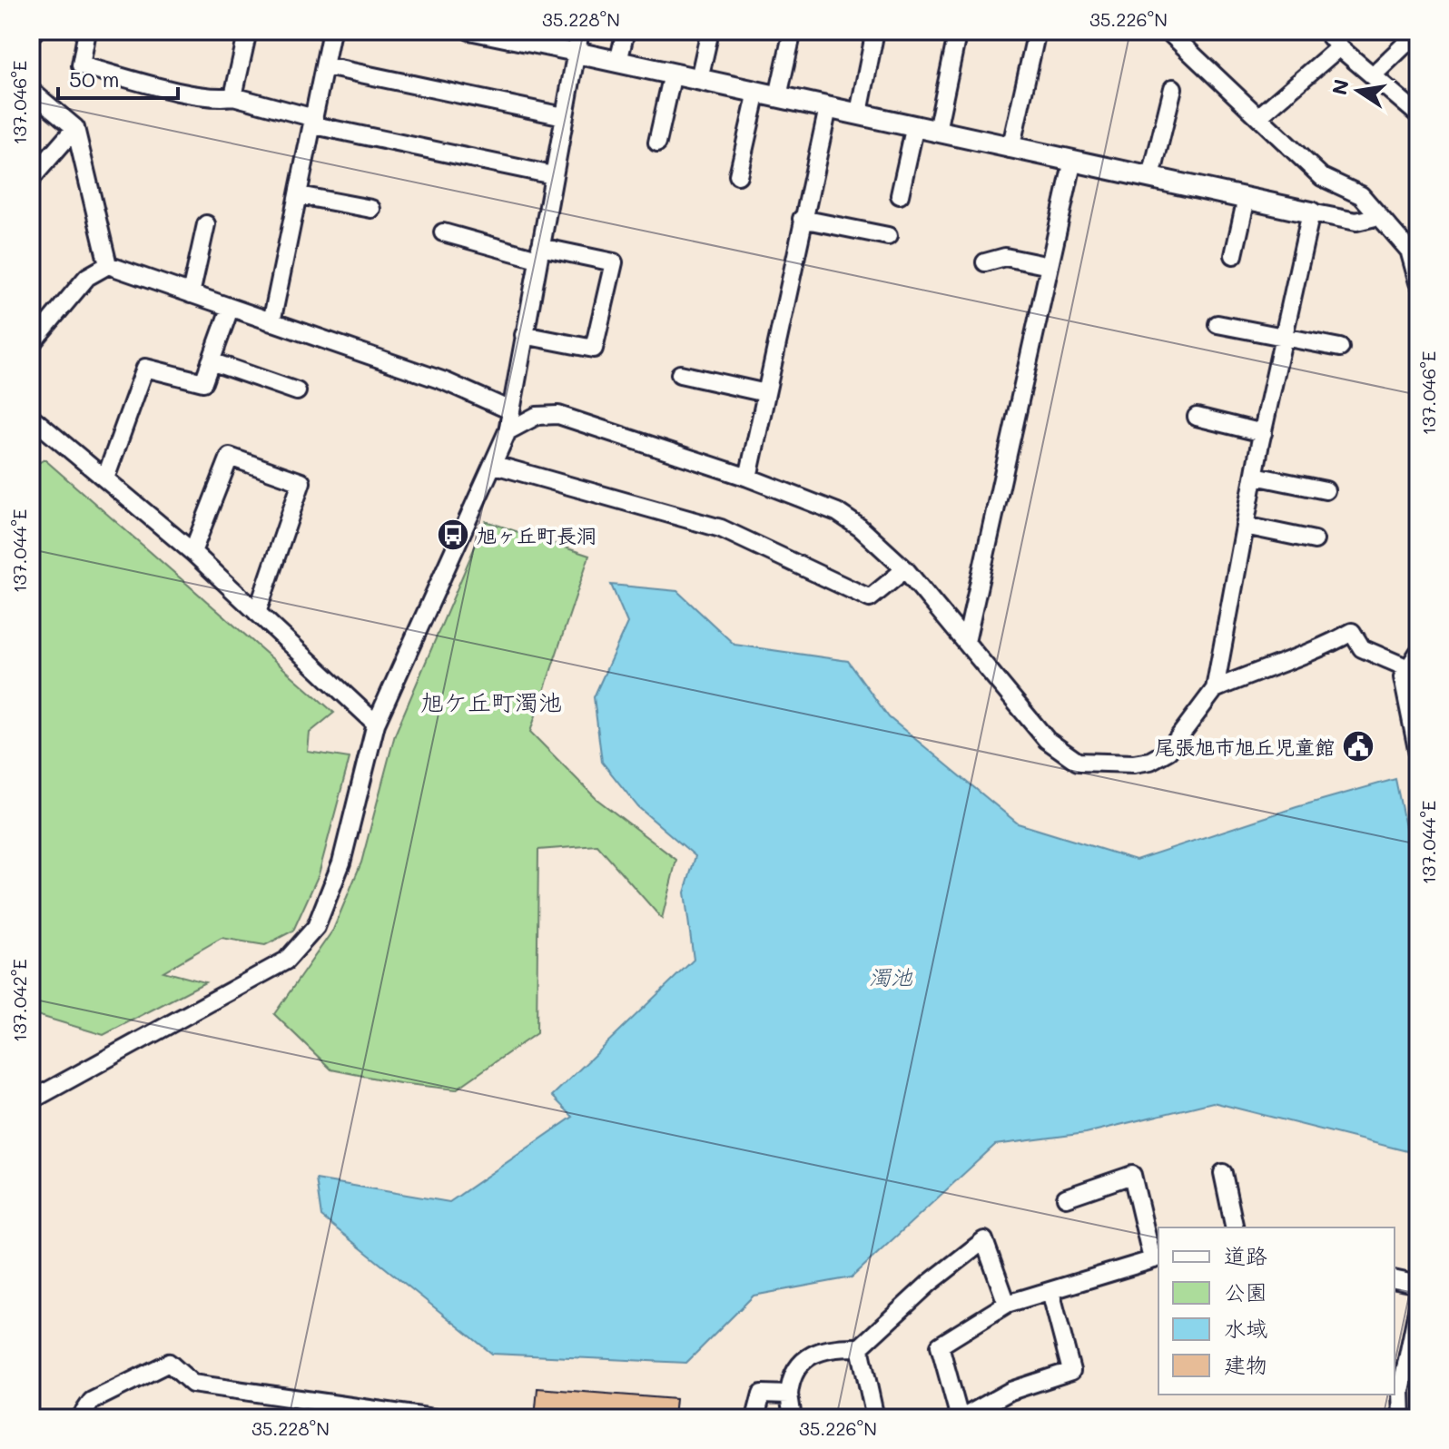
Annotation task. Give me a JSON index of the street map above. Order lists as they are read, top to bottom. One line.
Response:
{"districts":["旭ケ丘町濁池"],"water":["濁池"],"places":{"bus stop":["旭ヶ丘町長洞"],"public building":["尾張旭市旭丘児童館"]},"legend":["道路","公園","水域","建物"],"scale_bar":"50 m","north":"left","coordinates":["35.228°N","35.226°N","137.046°E","137.044°E","137.042°E"]}
